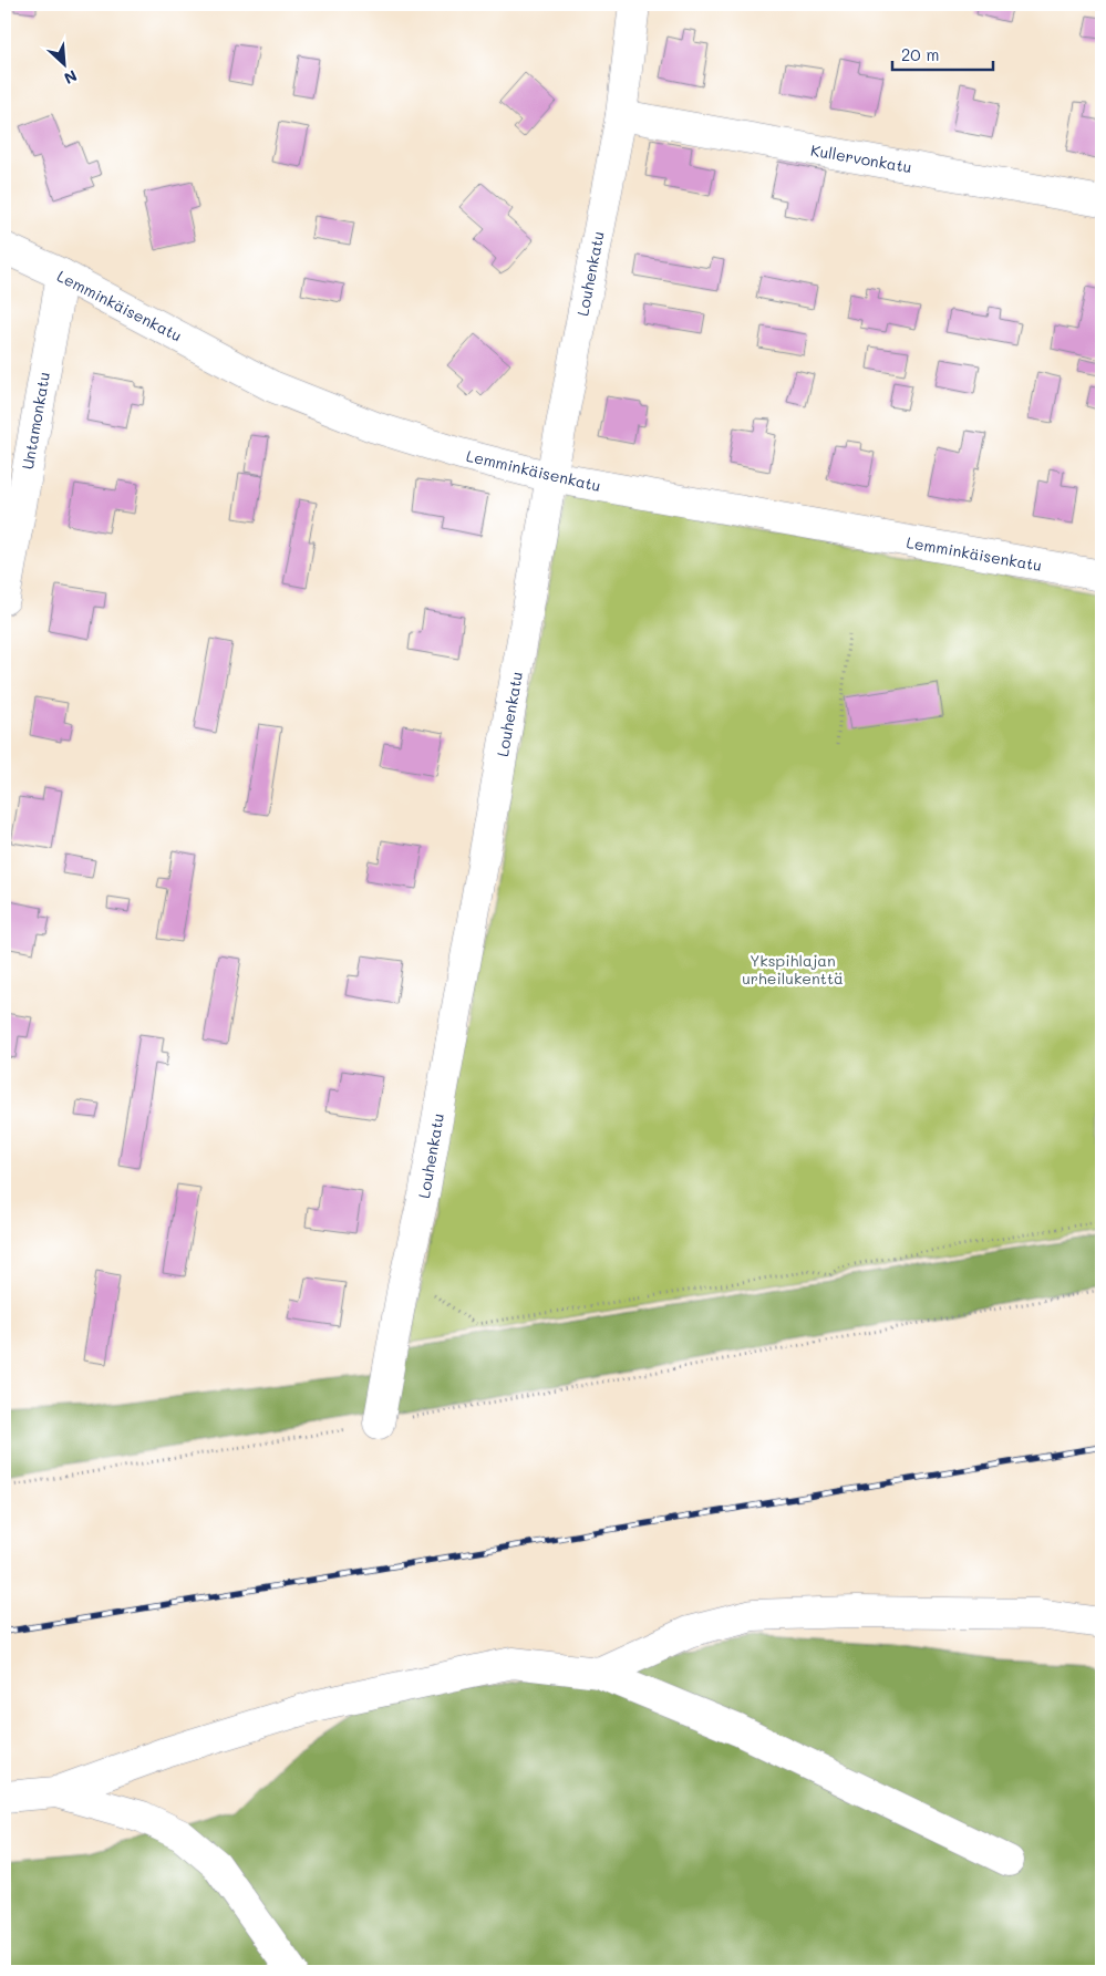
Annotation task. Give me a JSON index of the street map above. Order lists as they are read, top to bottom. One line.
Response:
{"streets":{"street":["Kullervonkatu","Louhenkatu","Lemminkäisenkatu","Untamonkatu"]},"crossings":[["Kullervonkatu","Louhenkatu"],["Louhenkatu","Lemminkäisenkatu"],["Lemminkäisenkatu","Untamonkatu"]],"parks":["Ykspihlajan urheilukenttä"],"scale_bar":"20 m","north":"bottom right"}
